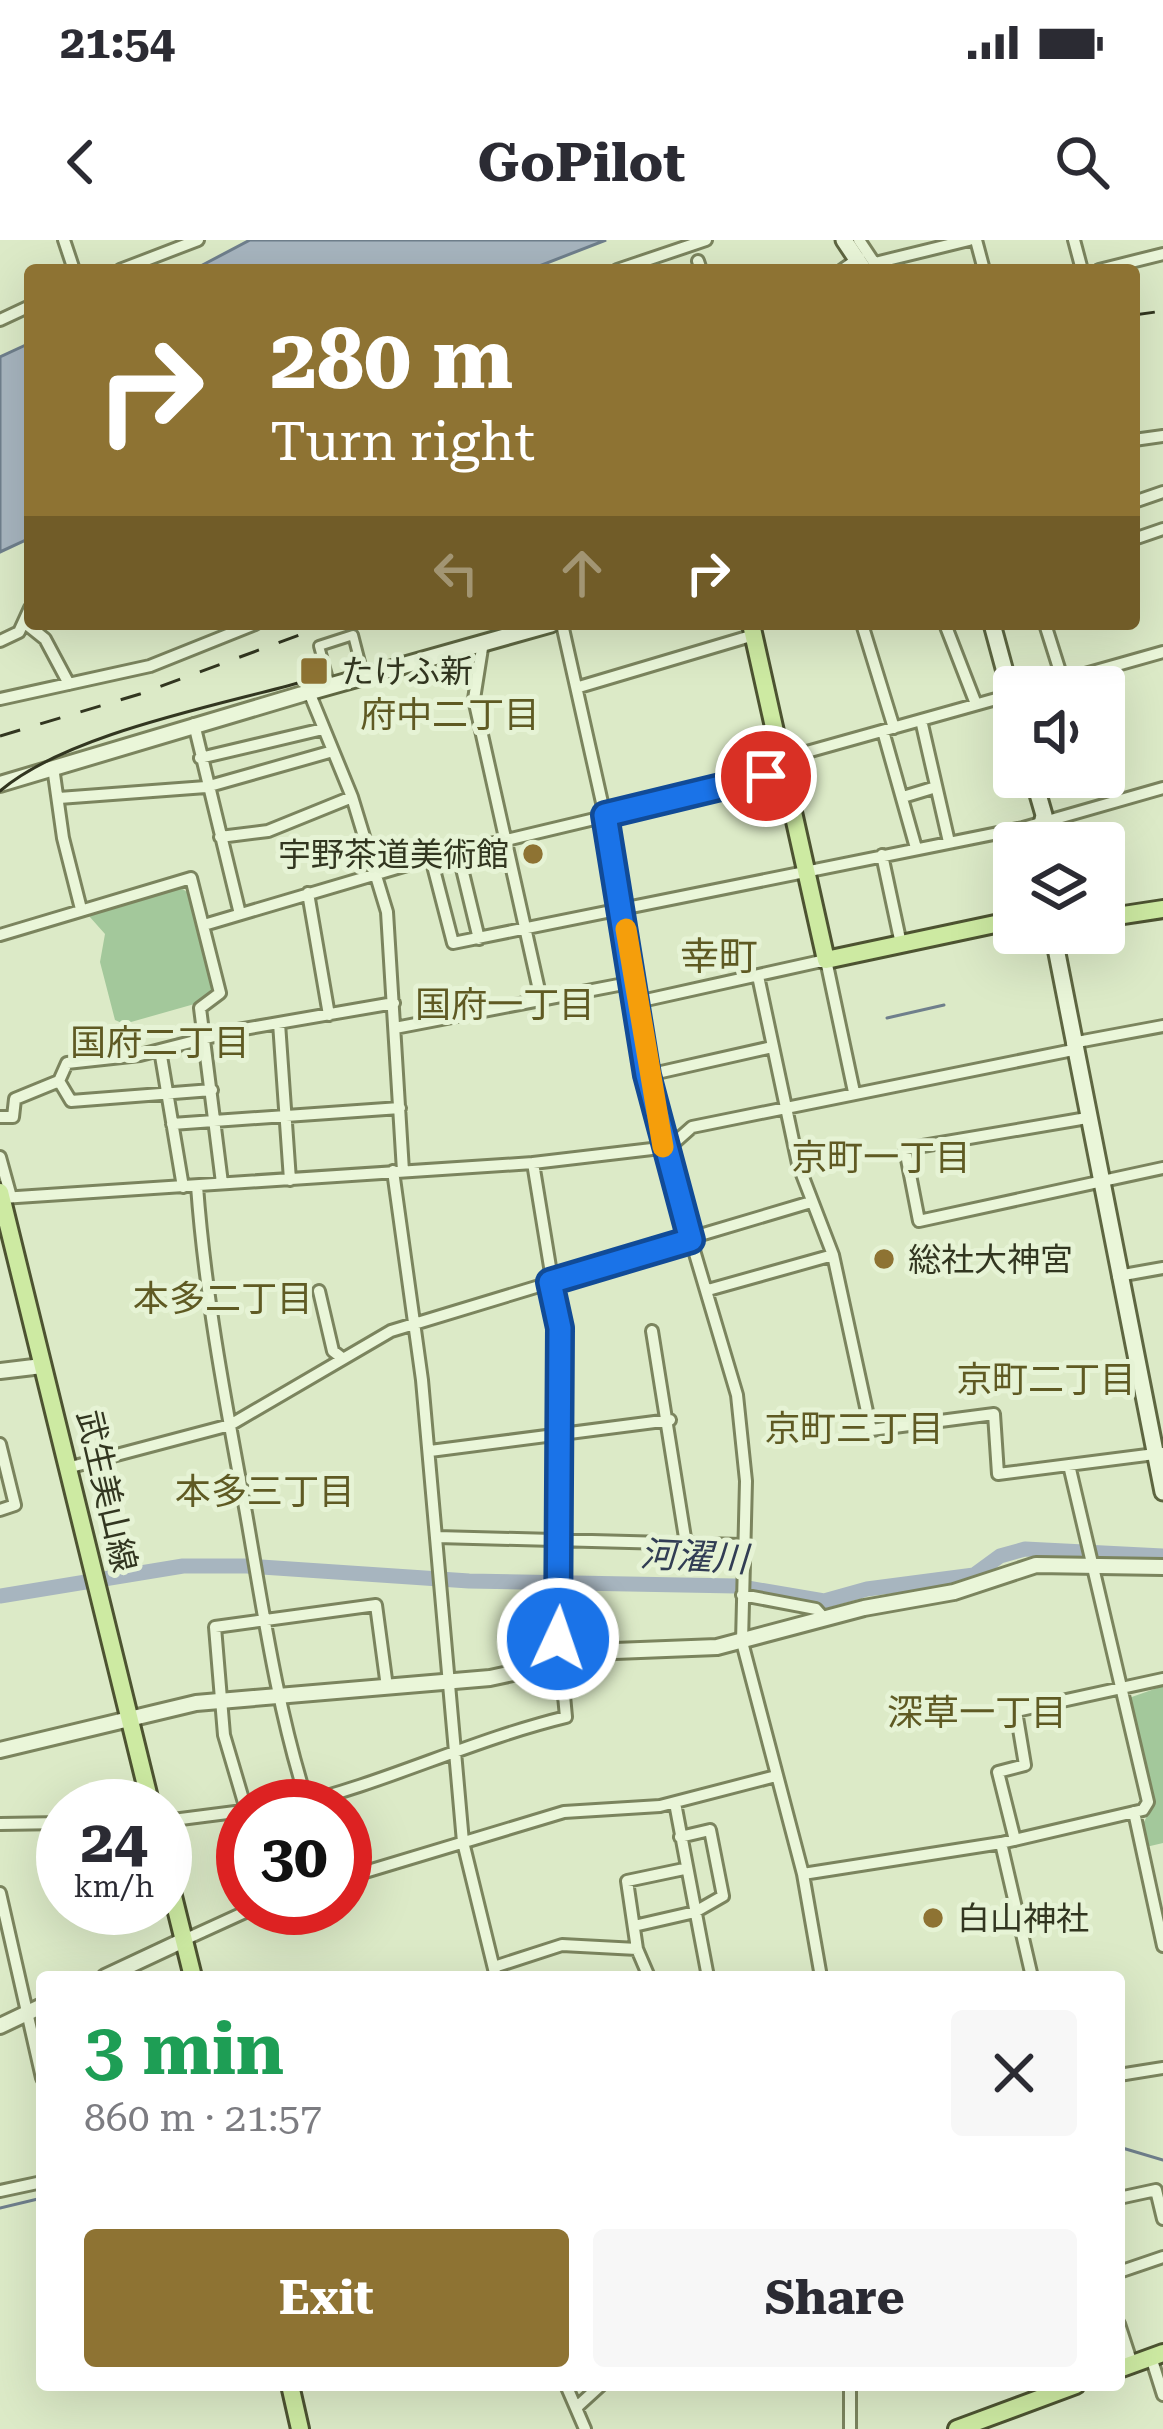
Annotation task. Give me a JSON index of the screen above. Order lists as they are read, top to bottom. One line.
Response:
{"streets":{"main road":["武生美山線"]},"districts":["府中二丁目","幸町","国府一丁目","国府二丁目","京町一丁目","本多二丁目","京町二丁目","京町三丁目","本多三丁目","深草一丁目"],"water":["河濯川"],"places":{"transit":["たけふ新"],"other":["宇野茶道美術館","総社大神宮","白山神社"]},"page":{"status":"21:54","header":"GoPilot","turn":["280 m","Turn right"],"speed":"24 km/h","limit":"30","heading":["3 min","860 m · 21:57"],"buttons":["Exit","Share"]}}
